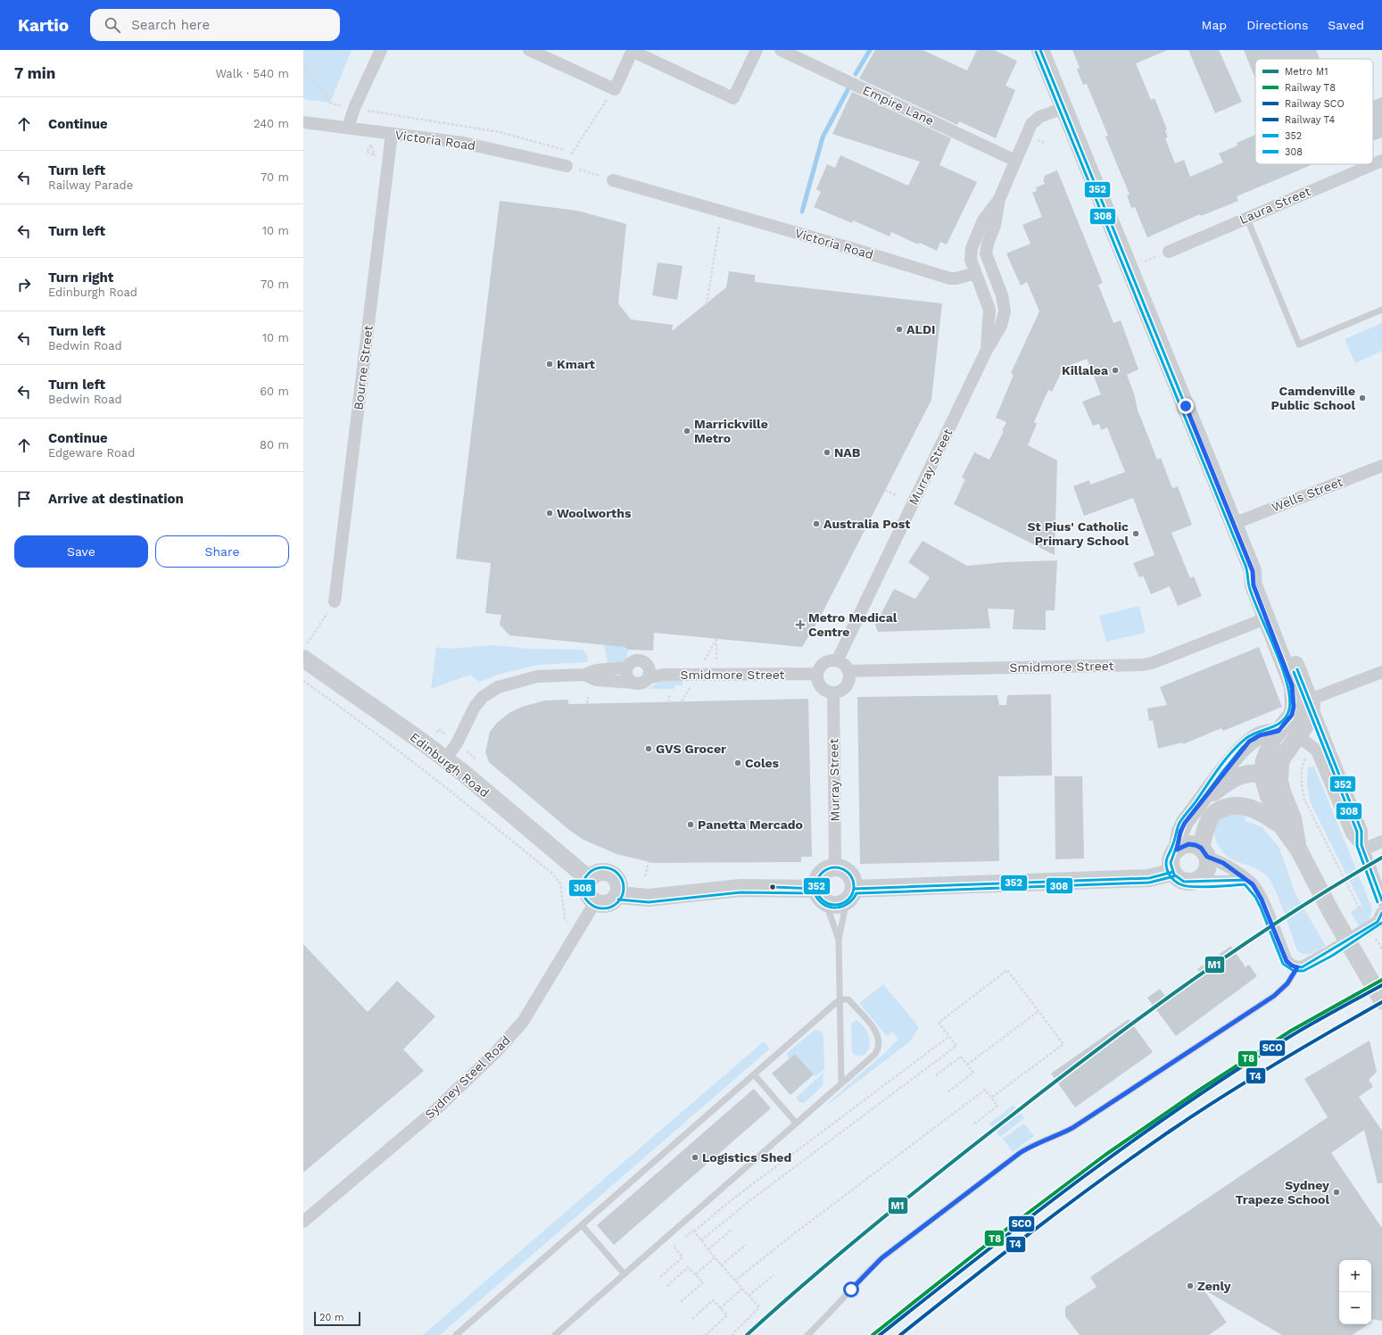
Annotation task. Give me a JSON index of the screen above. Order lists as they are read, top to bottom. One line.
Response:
{"streets":{"street":["Empire Lane","Victoria Road","Laura Street","Bourne Street","Murray Street","Wells Street","Smidmore Street","Edinburgh Road","Sydney Steel Road"]},"crossings":[["Victoria Road","Bourne Street"],["Victoria Road","Murray Street"],["Murray Street","Smidmore Street"],["Smidmore Street","Edinburgh Road"],["Edinburgh Road","Sydney Steel Road"]],"places":{"other":["ALDI","Kmart","Killalea","Camdenville Public School","Marrickville Metro","NAB","Woolworths","Australia Post","St Pius' Catholic Primary School","GVS Grocer","Coles","Panetta Mercado","Logistics Shed","Sydney Trapeze School","Zenly"],"health":["Metro Medical Centre"]},"lines":["transit line 352","transit line 308","metro line M1","rail line T8","rail line SCO","rail line T4"],"legend":["Metro M1","Railway T8","Railway SCO","Railway T4","352","308"],"scale_bar":"20 m","page":{"header":"Kartio","search":"Search here","nav":["Map","Directions","Saved"],"heading":["7 min","Walk · 540 m"],"list":[["Continue","240 m"],["Turn left","Railway Parade","70 m"],["Turn left","10 m"],["Turn right","Edinburgh Road","70 m"],["Turn left","Bedwin Road","10 m"],["Turn left","Bedwin Road","60 m"],["Continue","Edgeware Road","80 m"],"Arrive at destination"],"buttons":["Save","Share"],"map_buttons":["+","−"],"scale":"20 m"}}
